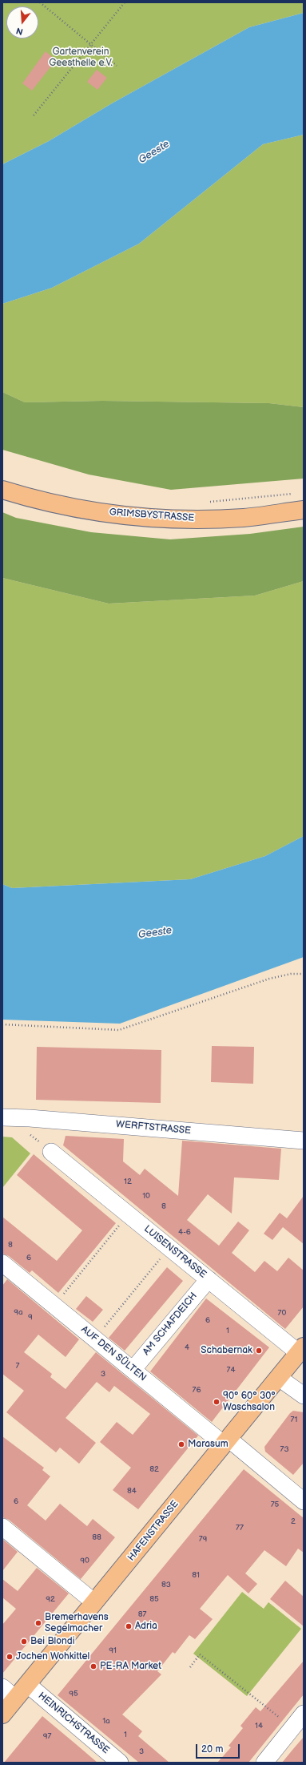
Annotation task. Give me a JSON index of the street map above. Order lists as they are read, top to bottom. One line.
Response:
{"streets":{"main road":["GRIMSBYSTRASSE","HAFENSTRASSE"],"street":["WERFTSTRASSE","LUISENSTRASSE","AM SCHAFDEICH","AUF DEN SÜLTEN","HEINRICHSTRASSE"]},"crossings":[["LUISENSTRASSE","AM SCHAFDEICH"],["LUISENSTRASSE","HAFENSTRASSE"],["AM SCHAFDEICH","AUF DEN SÜLTEN"],["AUF DEN SÜLTEN","HAFENSTRASSE"],["HAFENSTRASSE","HEINRICHSTRASSE"]],"water":["Geeste"],"parks":["Gartenverein Geesthelle e.V."],"places":["Schabernak","90° 60° 30° Waschsalon","Marasum","Bremerhavens Segelmacher","Adria","Bei Blondi","Jochen Wohkittel","PE-RA Market"],"house_numbers":["12","10","8","4-6","8","6","9a","70","9","6","1","4","7","74","3","76","71","73","82","84","6","75","2","77","88","79","90","81","83","92","85","87","91","95","1a","14","1","97","3"],"scale_bar":"20 m","north":"bottom"}
